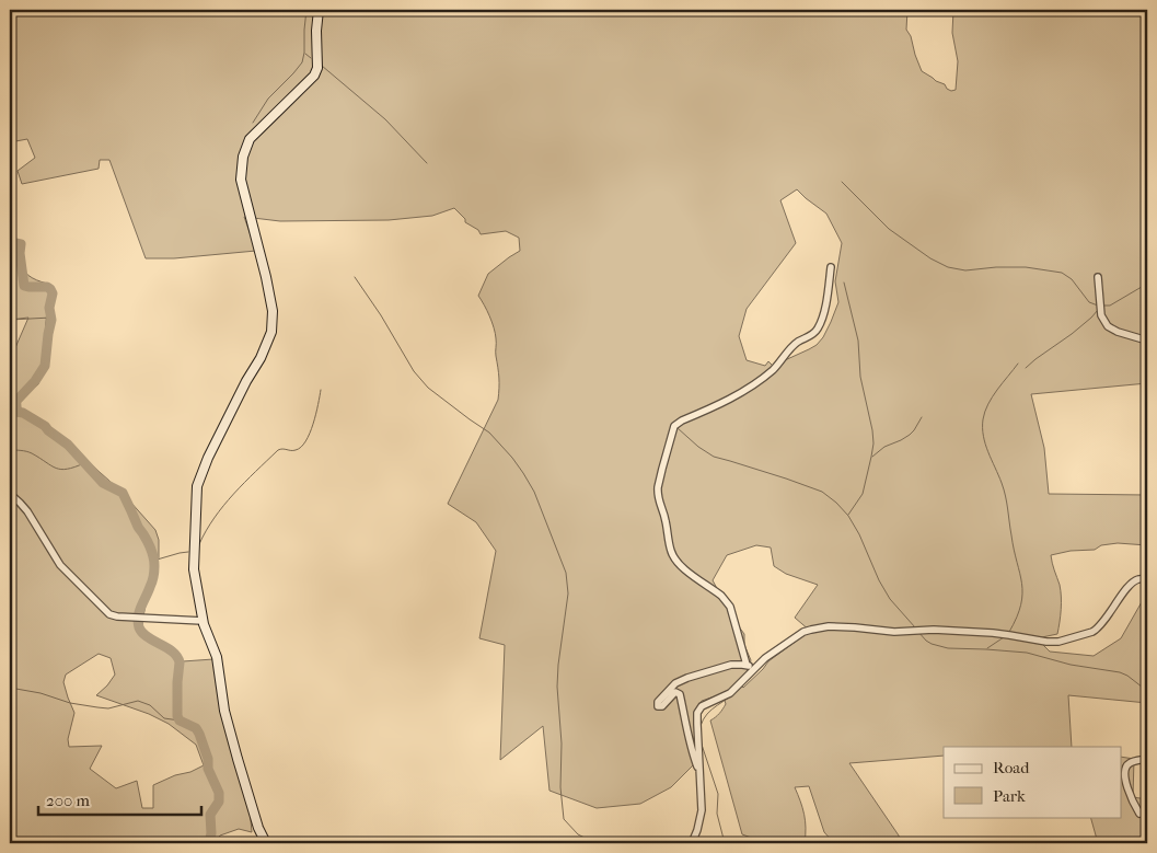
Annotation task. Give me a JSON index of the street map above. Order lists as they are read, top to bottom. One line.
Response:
{"legend":["Road","Park"],"scale_bar":"200 m"}
